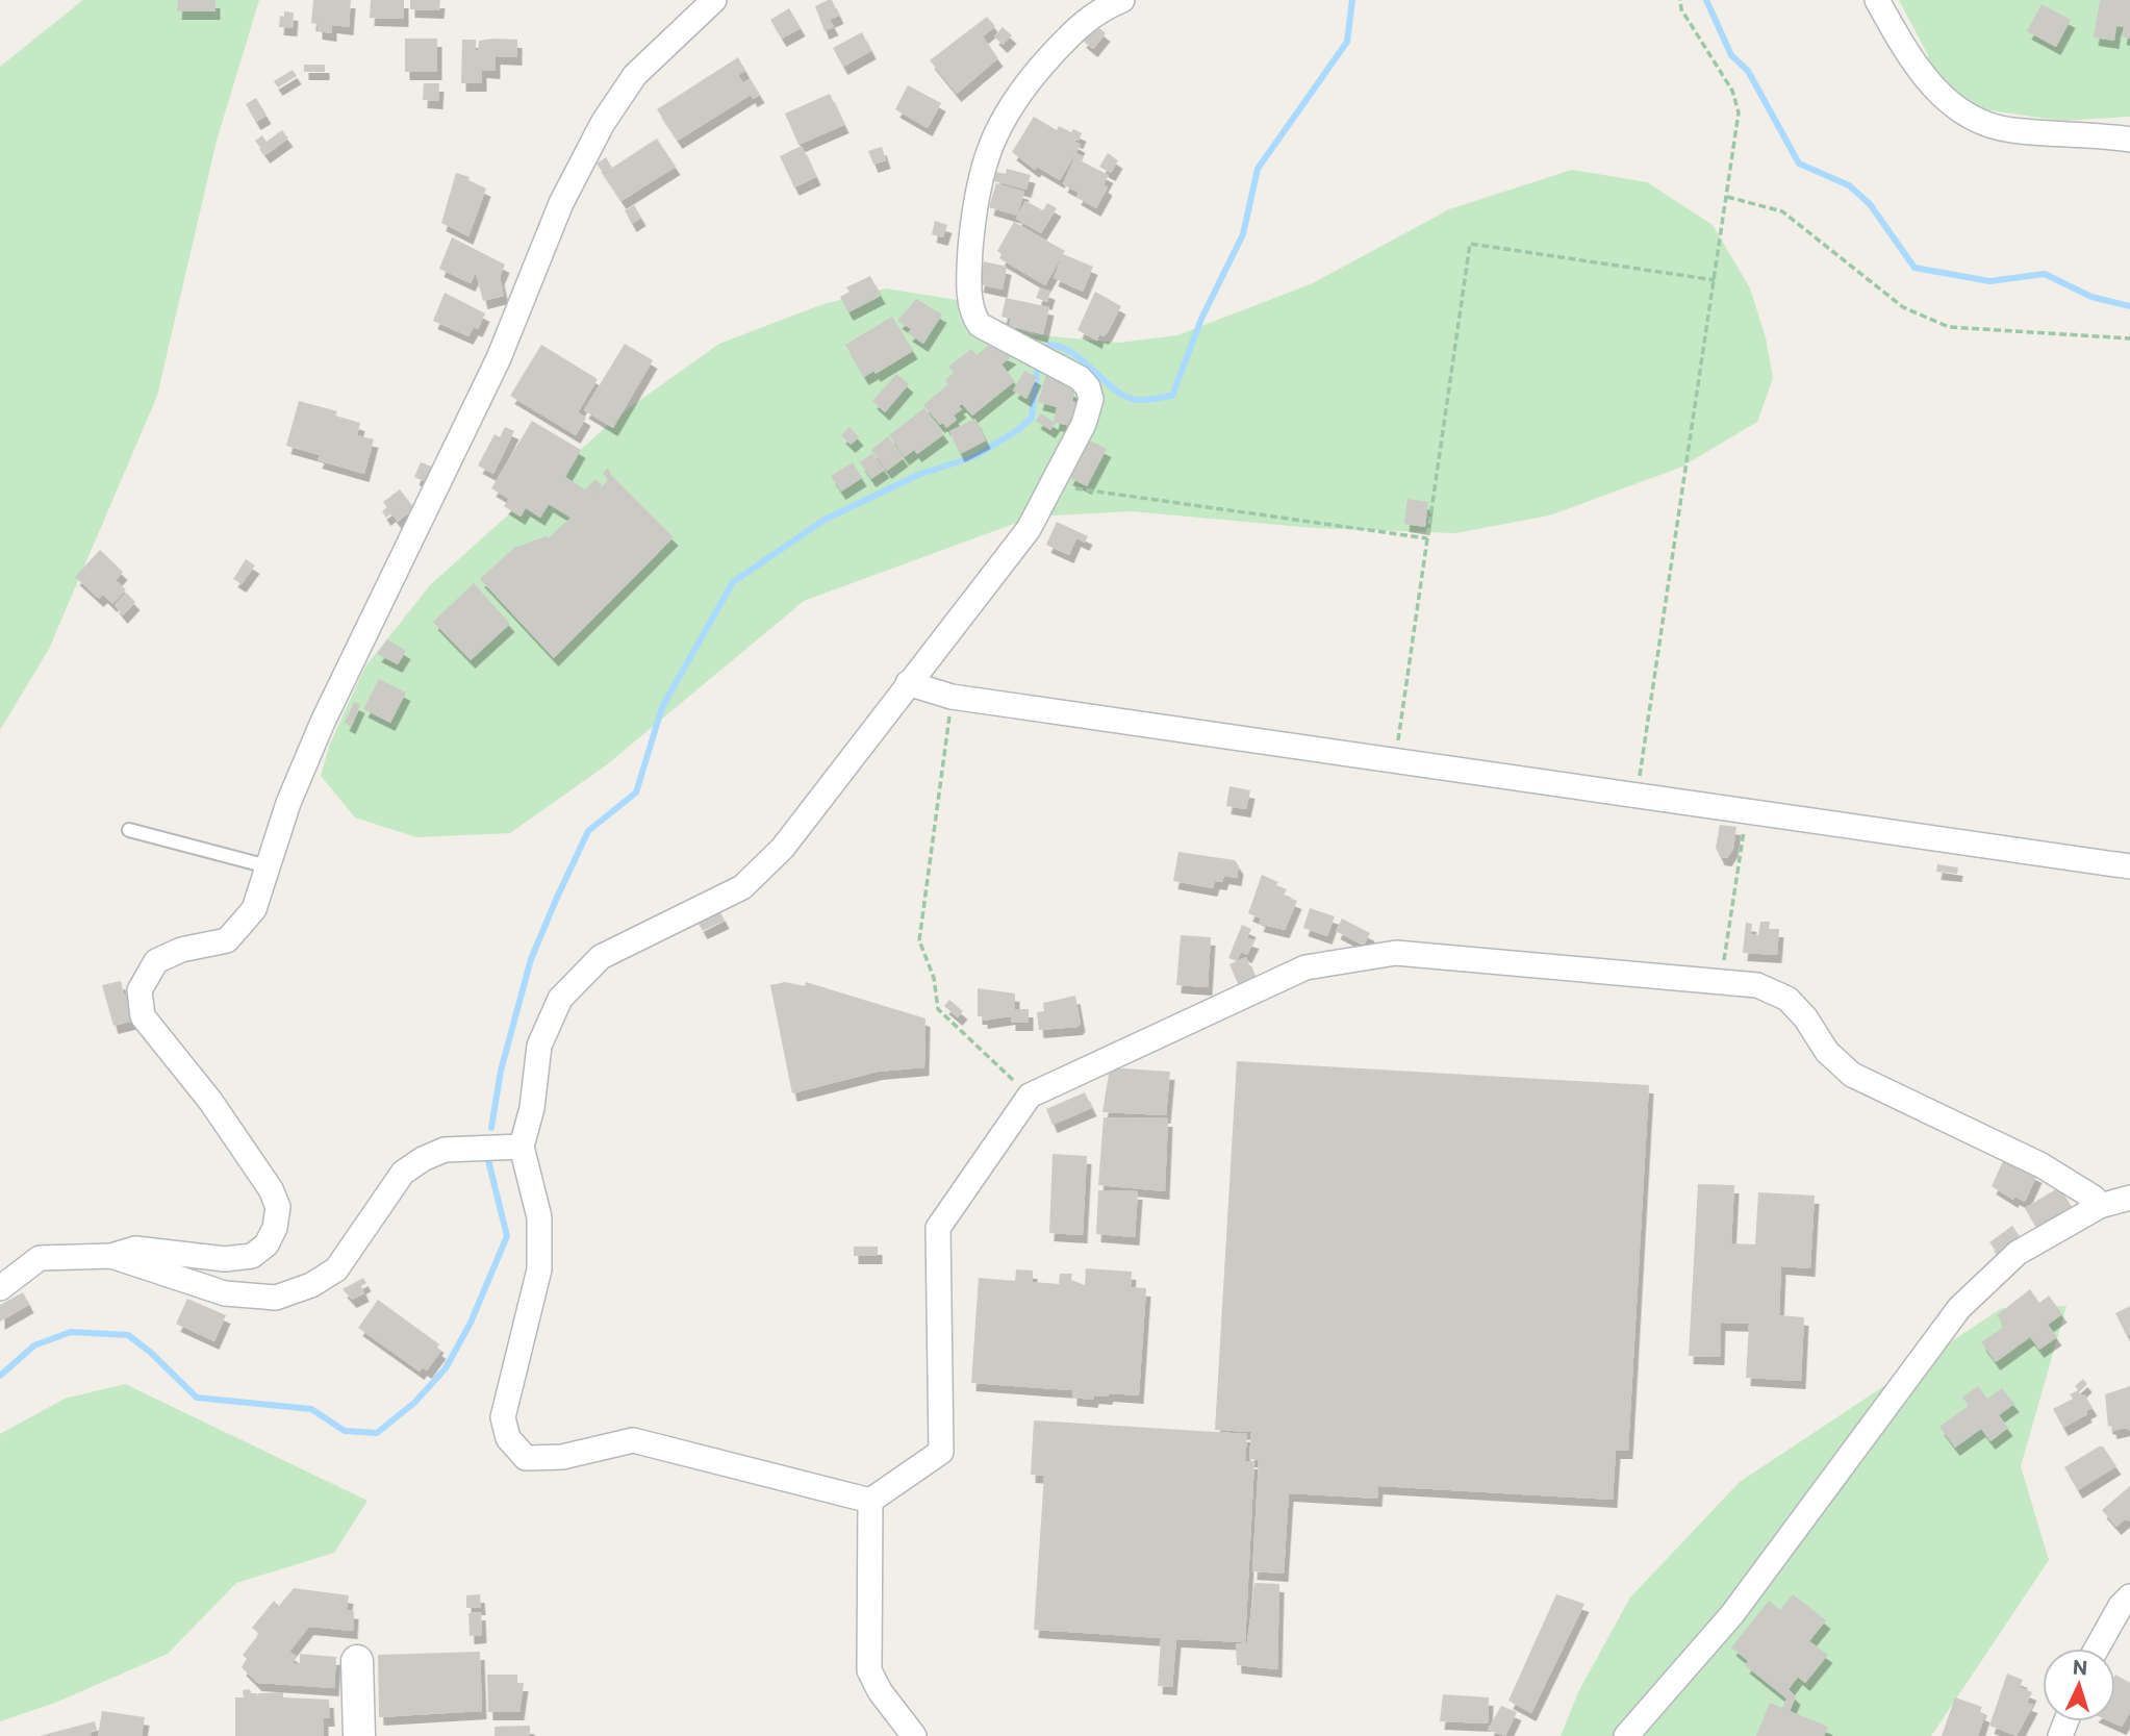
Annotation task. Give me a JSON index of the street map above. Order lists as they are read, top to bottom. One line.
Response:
{"north":"top"}
